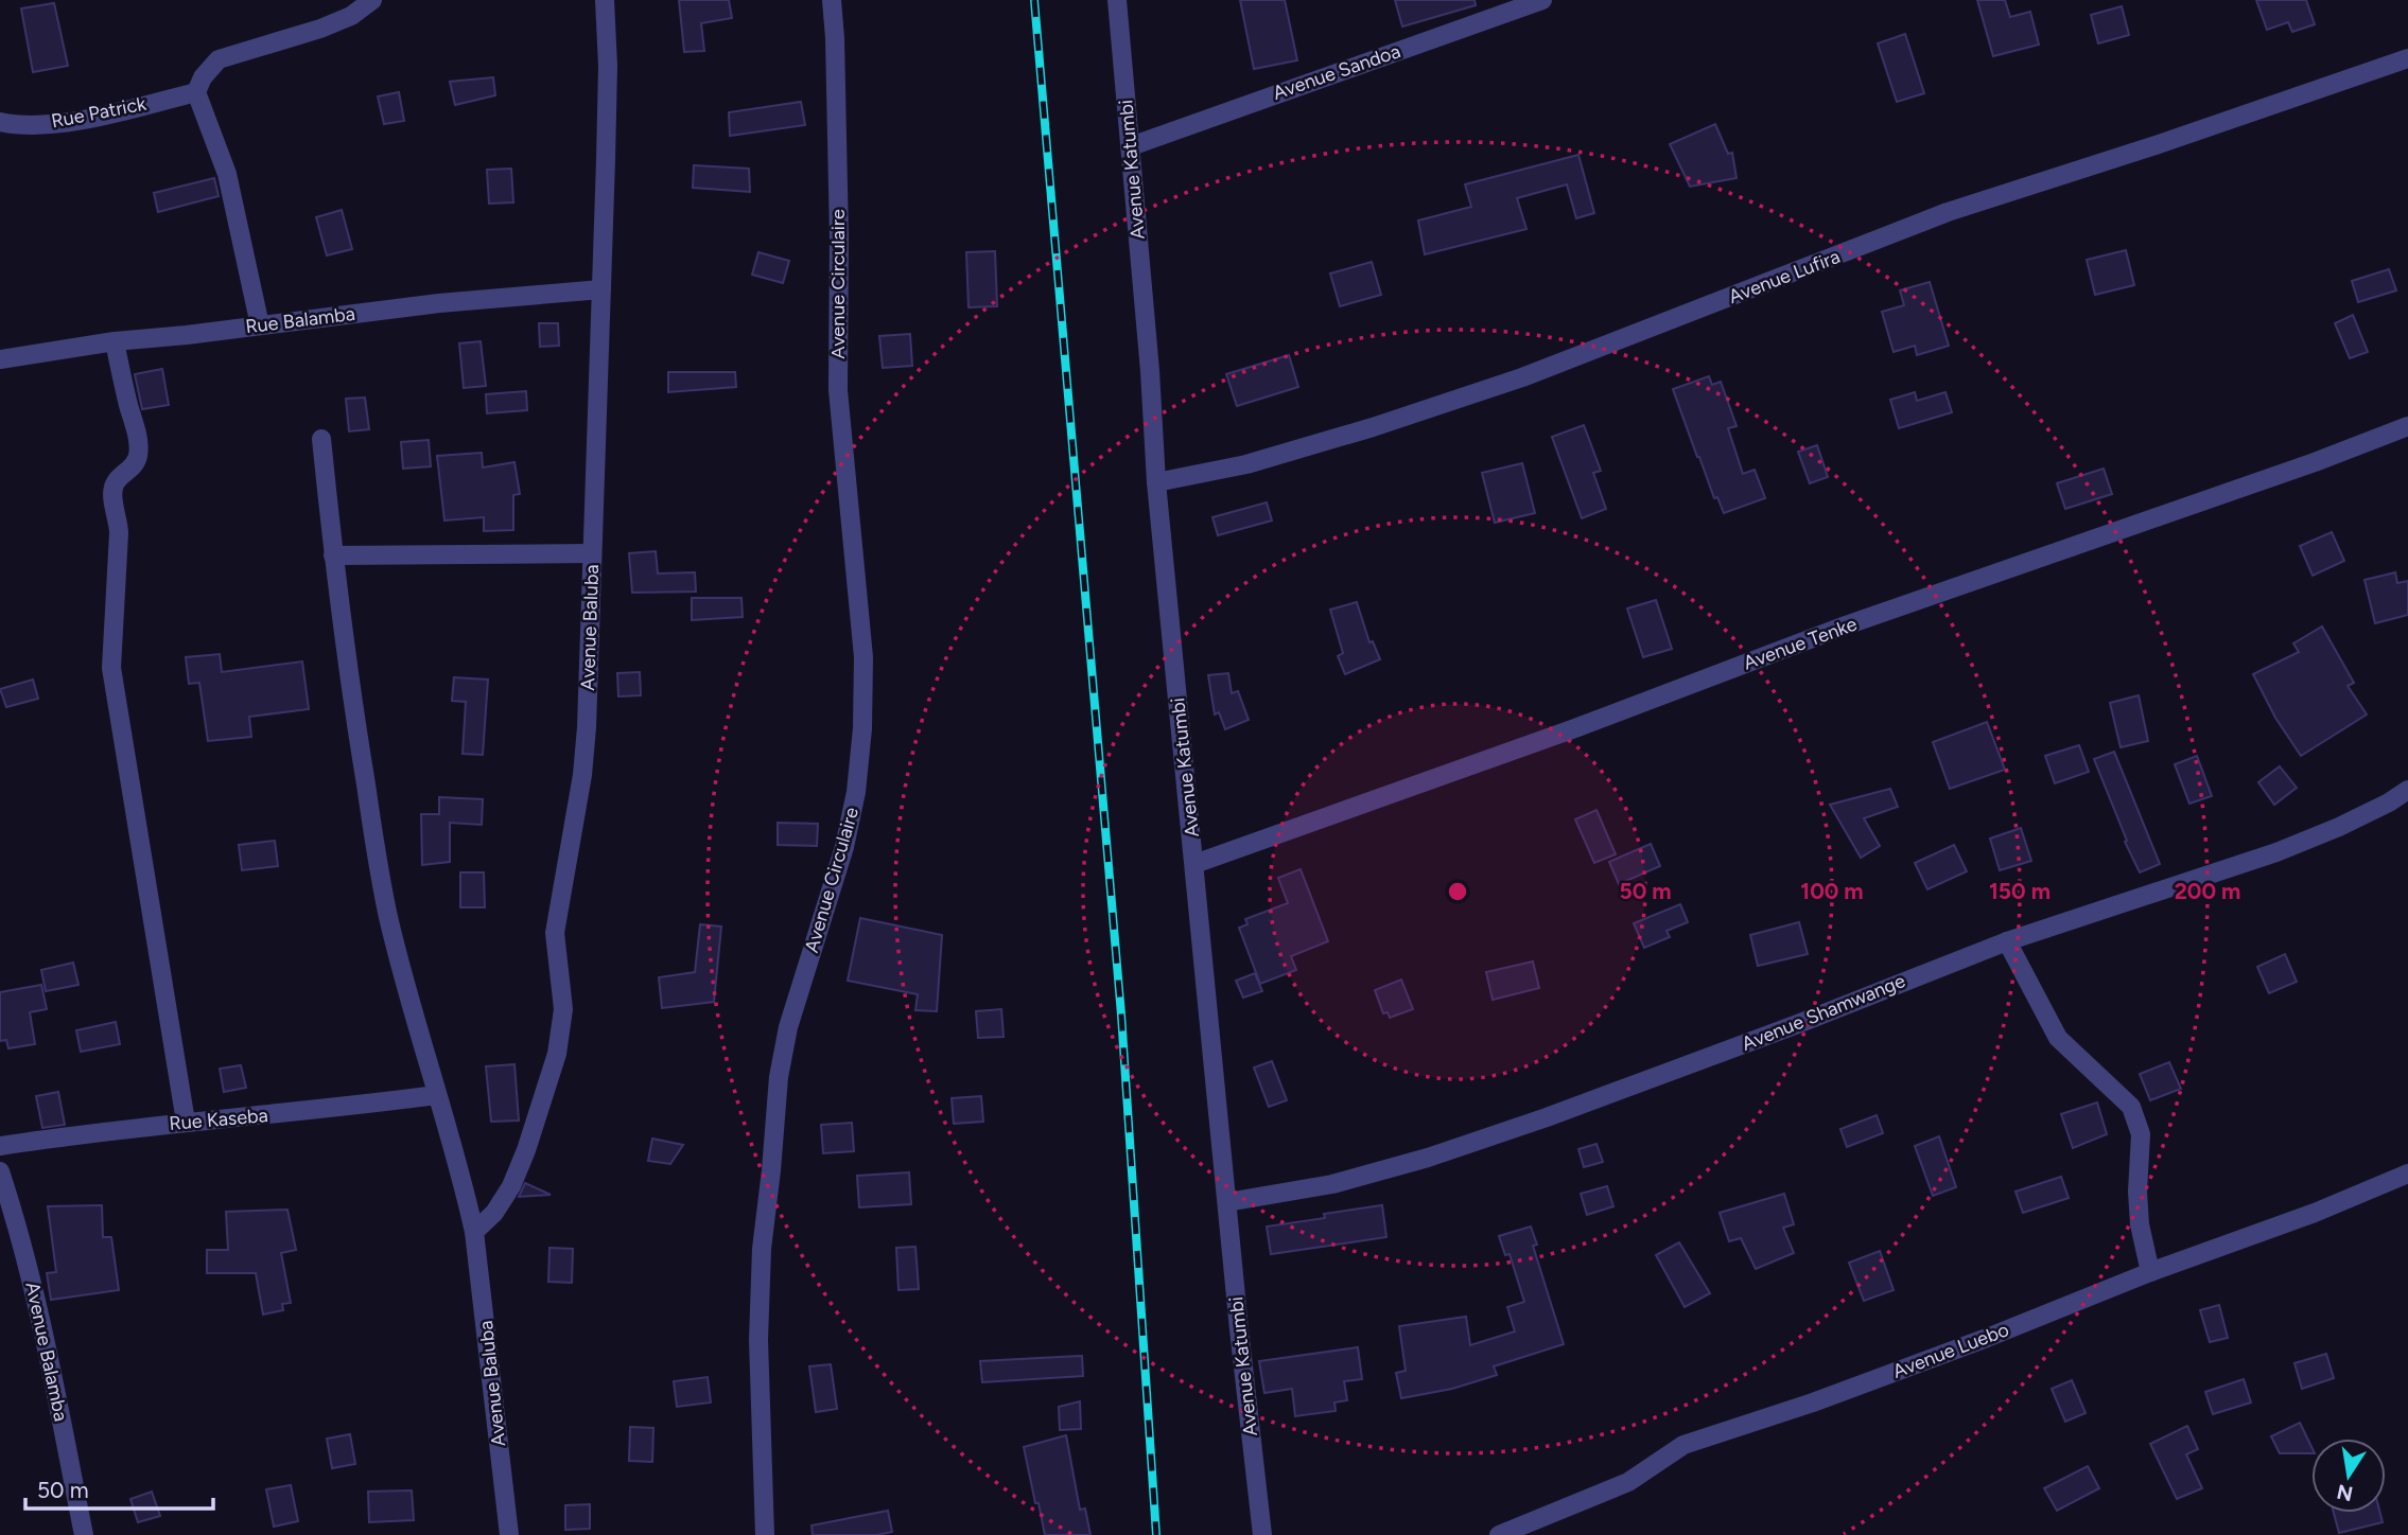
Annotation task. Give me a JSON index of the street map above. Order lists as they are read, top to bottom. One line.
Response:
{"streets":{"street":["Avenue Sandoa","Rue Patrick","Avenue Katumbi","Avenue Lufira","Avenue Circulaire","Rue Balamba","Avenue Baluba","Avenue Tenke","Avenue Shamwange","Rue Kaseba","Avenue Luebo","Avenue Balamba"]},"crossings":[["Avenue Sandoa","Avenue Katumbi"],["Avenue Katumbi","Avenue Lufira"],["Avenue Katumbi","Avenue Tenke"],["Avenue Katumbi","Avenue Shamwange"],["Rue Balamba","Avenue Baluba"],["Avenue Baluba","Rue Kaseba"]],"scale_bar":"50 m","north":"bottom","rings":["50 m","100 m","150 m","200 m"]}
